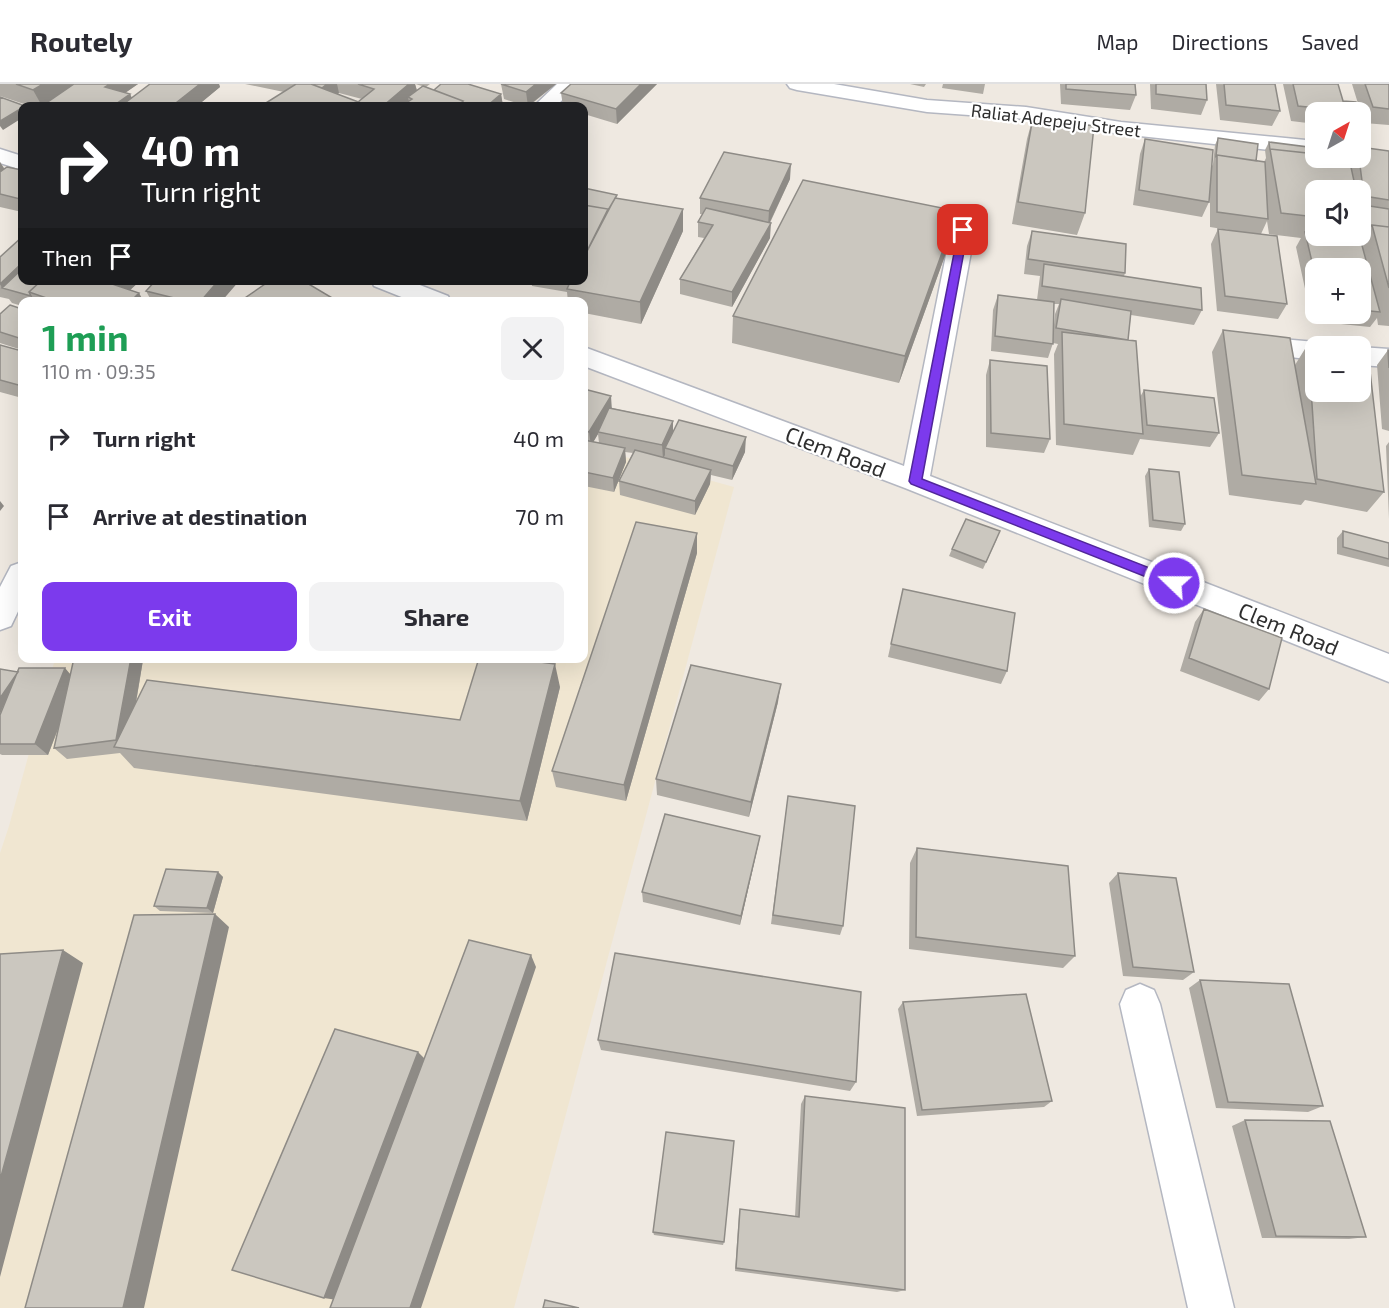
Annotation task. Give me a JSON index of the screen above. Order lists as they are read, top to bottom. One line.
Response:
{"streets":{"street":["Raliat Adepeju Street","Clem Road"]},"north":"top right","page":{"header":"Routely","nav":["Map","Directions","Saved"],"map_buttons":["+","−"],"turn":["40 m","Turn right"],"then":"Then","heading":["1 min","110 m · 09:35"],"list":[{"name":"Turn right","value":"40 m"},{"name":"Arrive at destination","value":"70 m"}],"buttons":["Exit","Share"]}}
